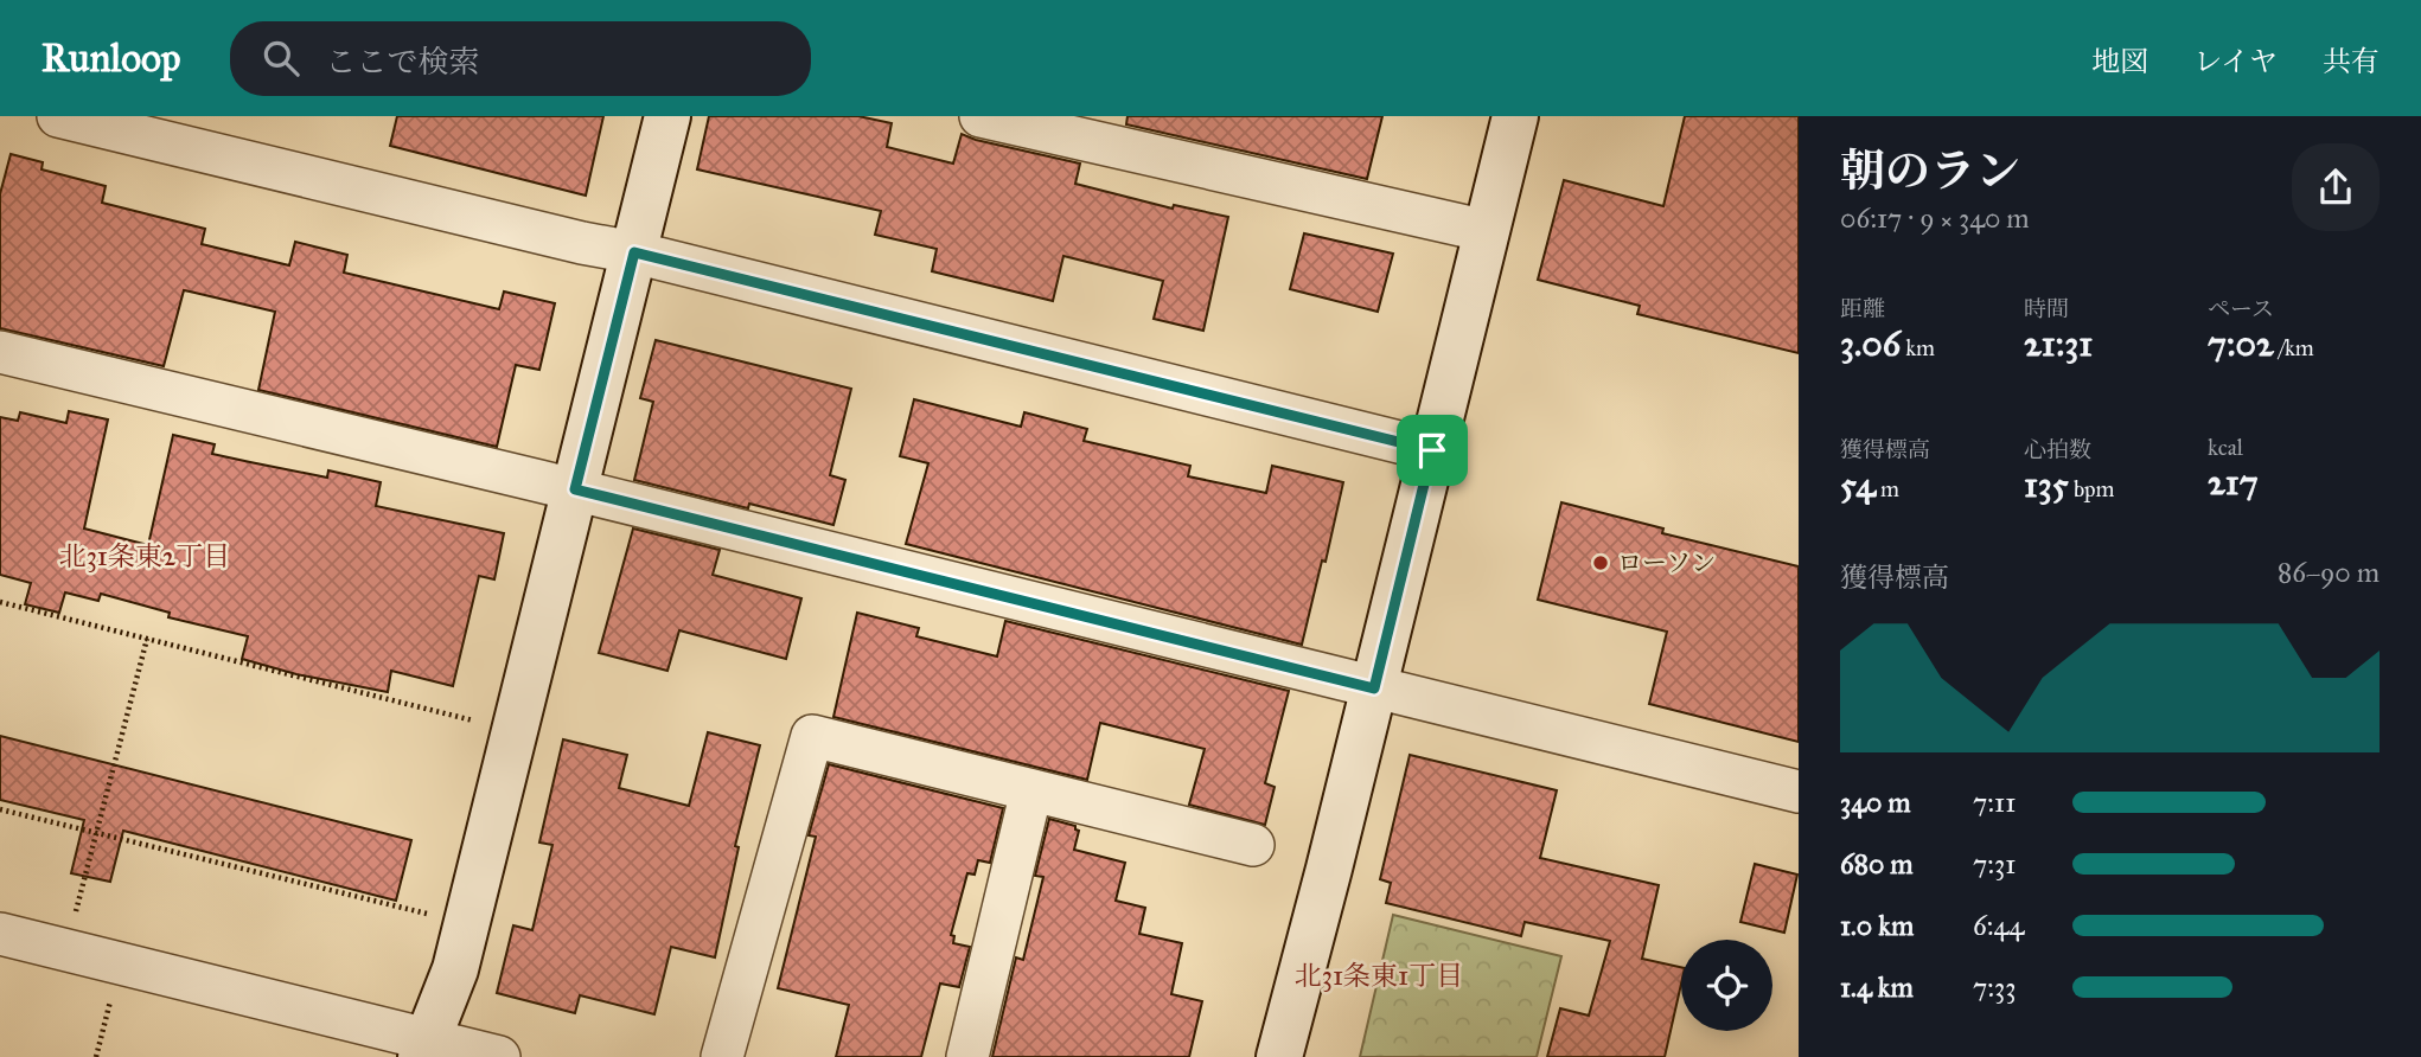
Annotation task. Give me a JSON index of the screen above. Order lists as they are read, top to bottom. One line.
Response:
{"districts":["北31条東2丁目","北31条東1丁目"],"places":["ローソン"],"page":{"header":"Runloop","search":"ここで検索","nav":["地図","レイヤ","共有"],"heading":["朝のラン","06:17 · 9 × 340 m"],"stats":[["距離","3.06 km"],["時間","21:31"],["ペース","7:02 /km"],["獲得標高","54 m"],["心拍数","135 bpm"],["kcal","217"]],"chart":["獲得標高","86–90 m"],"list":[{"name":"340 m","note":"7:11"},{"name":"680 m","note":"7:31"},{"name":"1.0 km","note":"6:44"},{"name":"1.4 km","note":"7:33"}]}}
